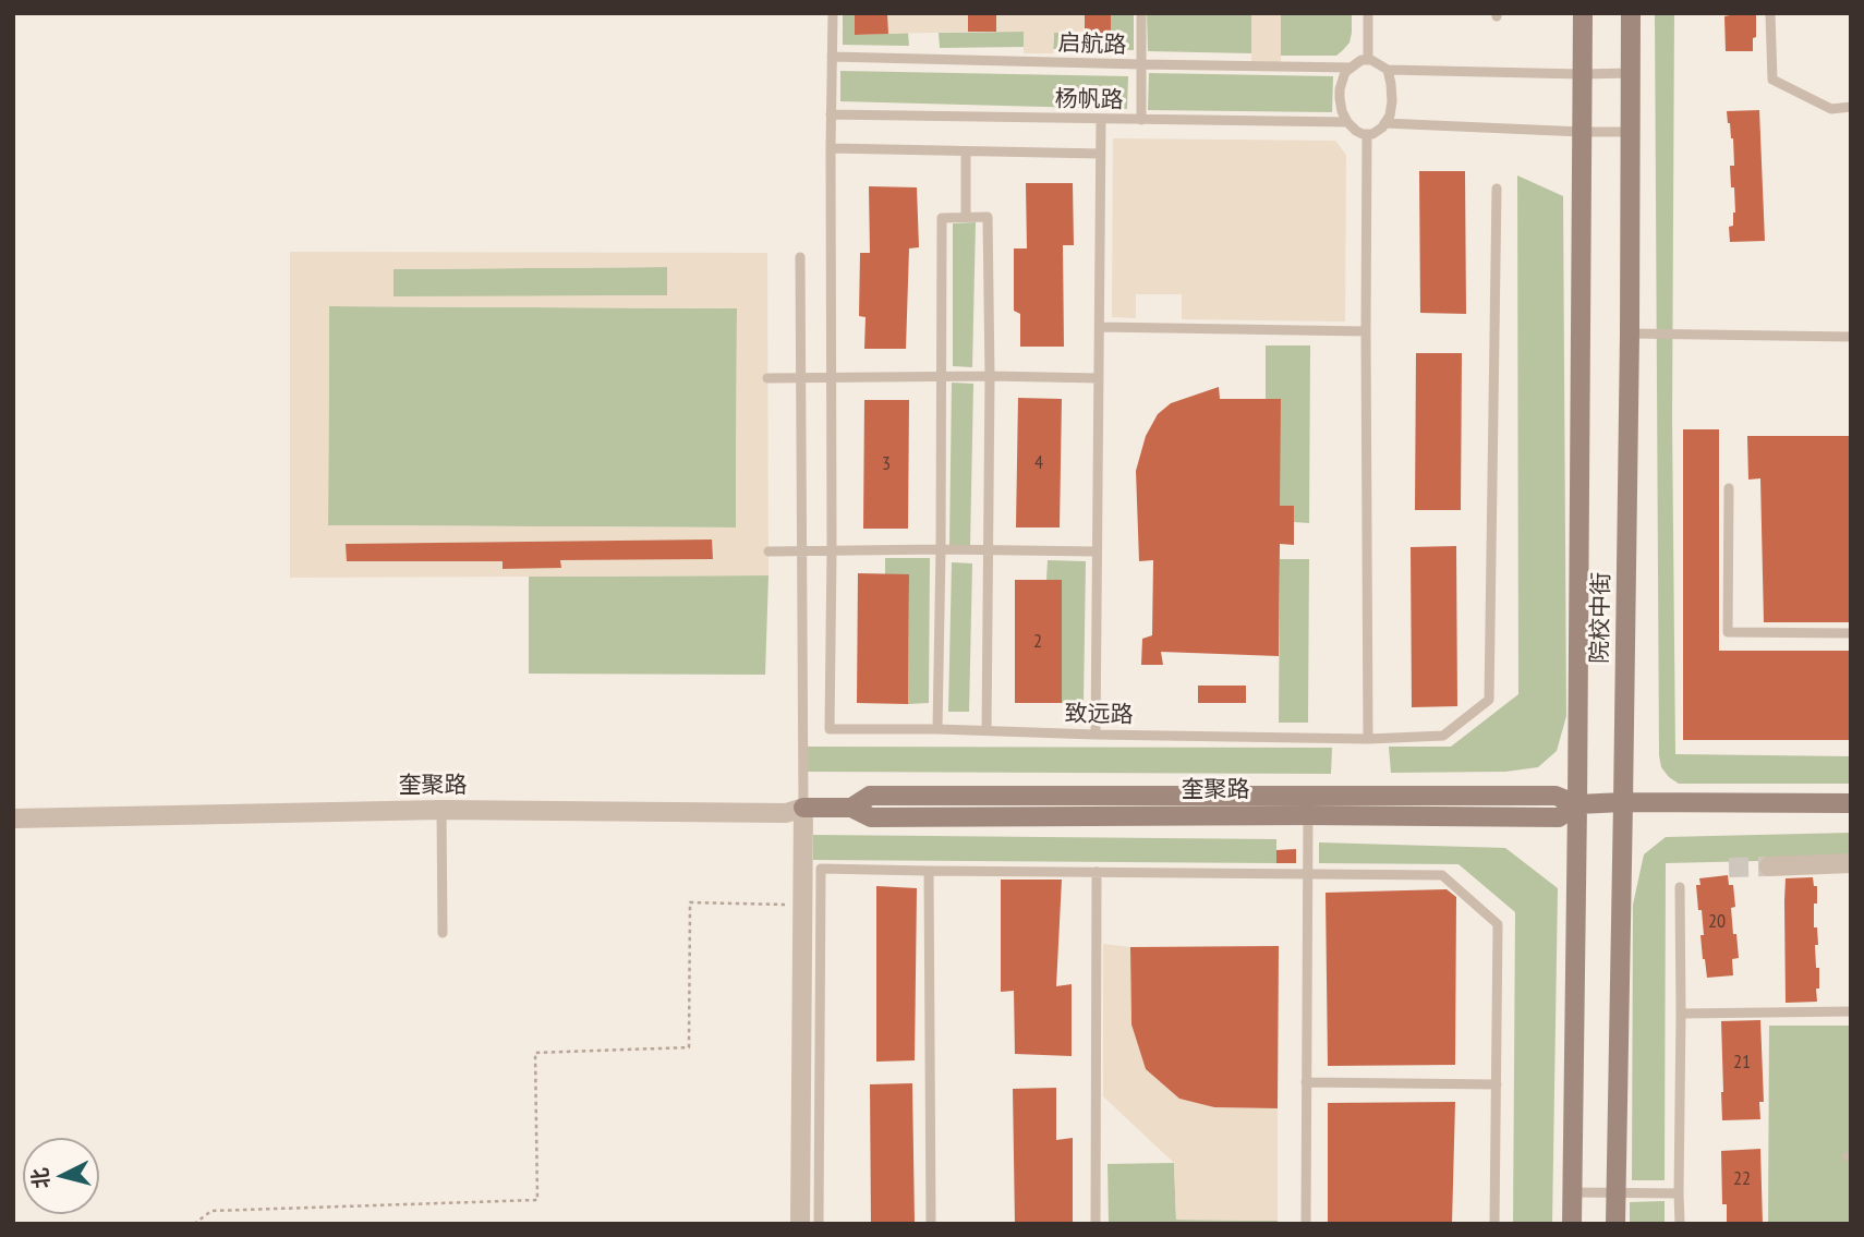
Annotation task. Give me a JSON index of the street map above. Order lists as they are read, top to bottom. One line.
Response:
{"streets":{"main road":["院校中街","奎聚路"],"lane":["启航路","杨帆路","致远路"]},"crossings":[["启航路","杨帆路"],["院校中街","奎聚路"]],"house_numbers":["4","3","2","20","21","22"],"north":"left"}
